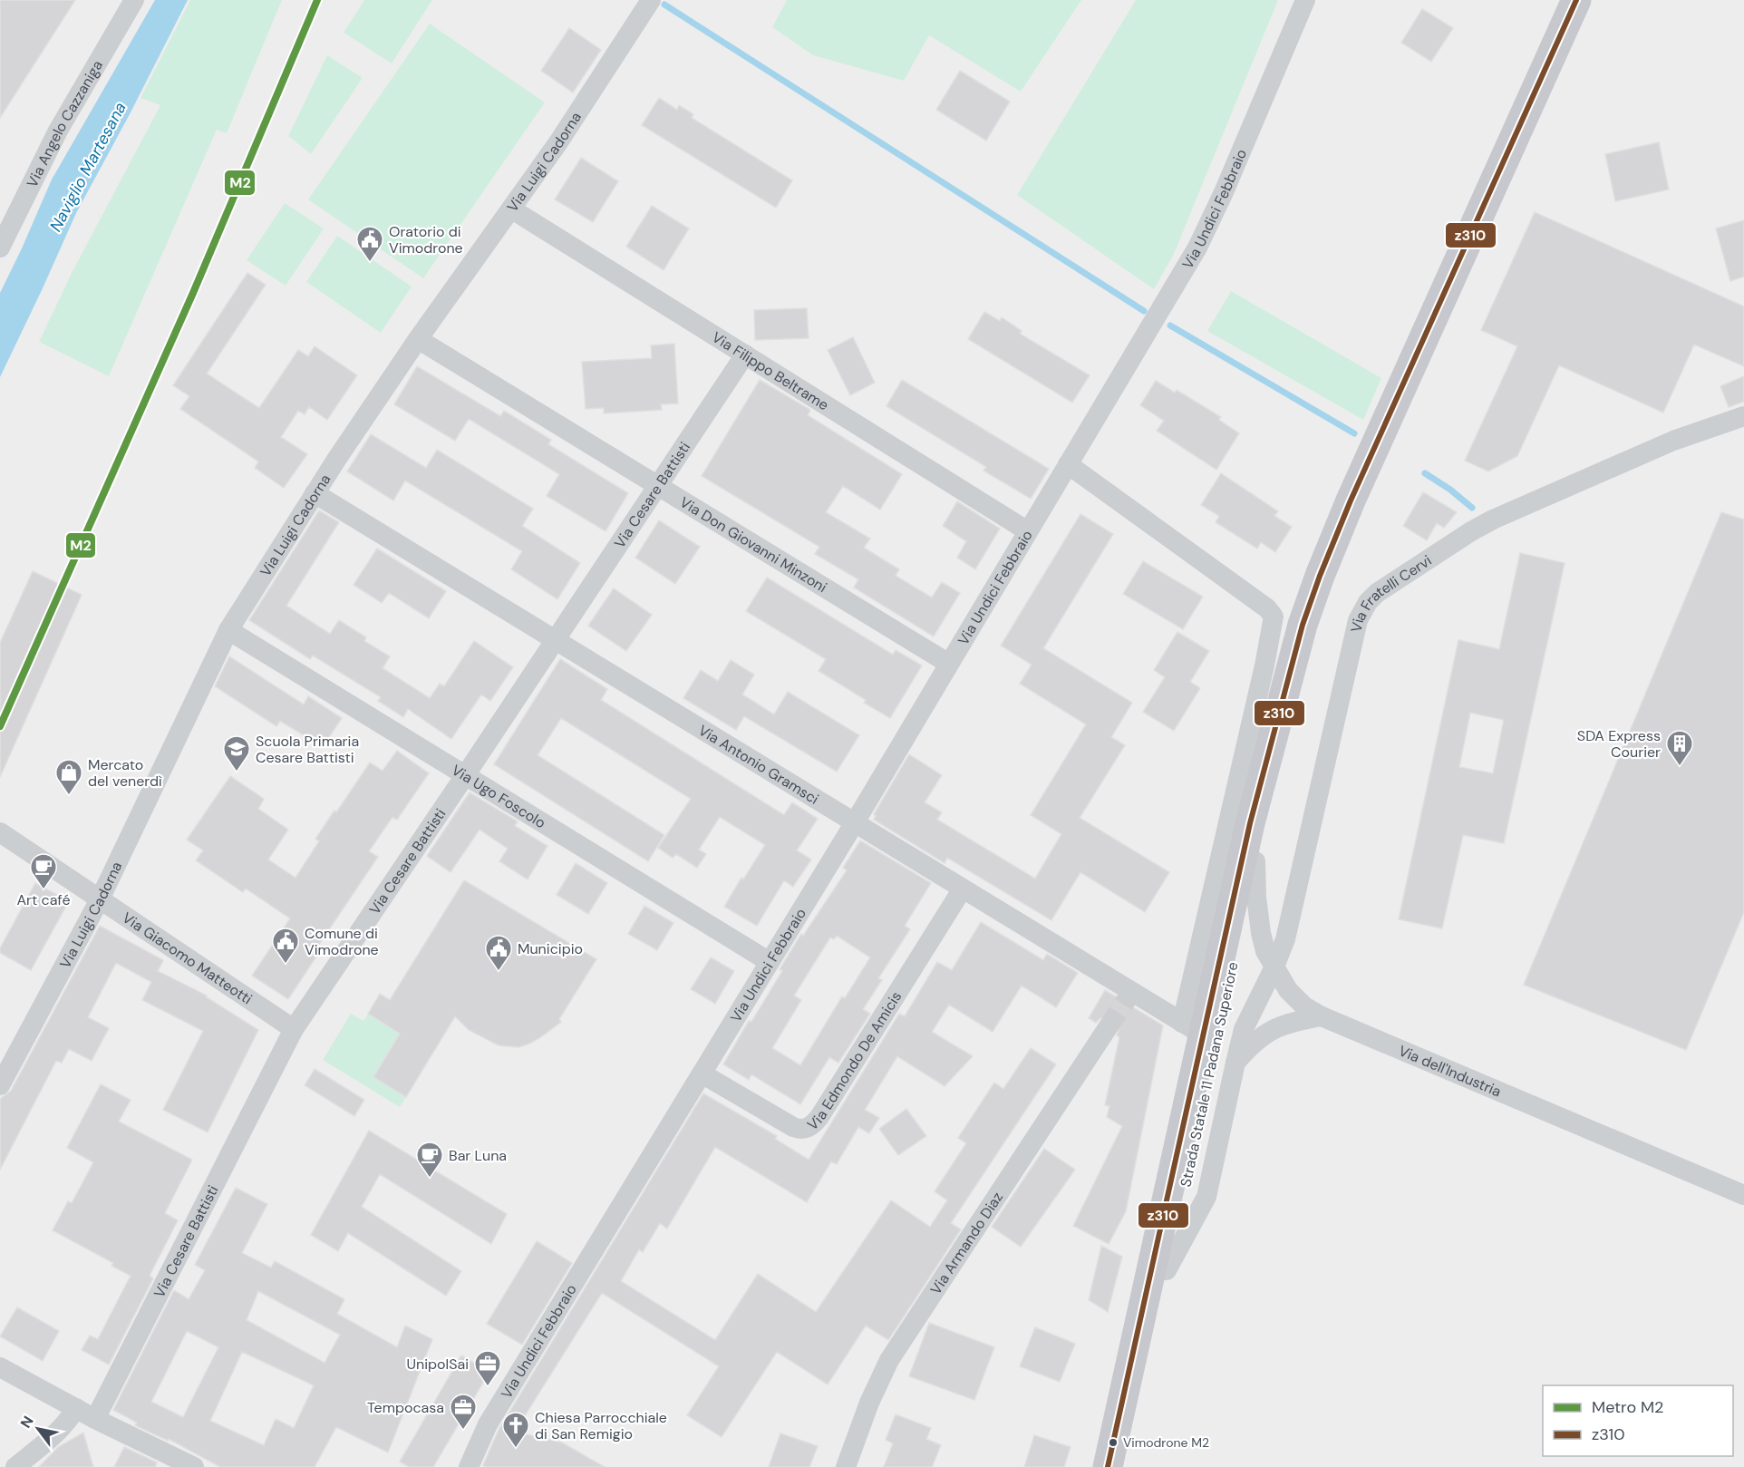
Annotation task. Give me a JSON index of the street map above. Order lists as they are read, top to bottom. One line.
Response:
{"streets":{"main road":["Strada Statale 11 Padana Superiore"],"street":["Via Angelo Cazzaniga","Via Luigi Cadorna","Via Undici Febbraio","Via Filippo Beltrame","Via Cesare Battisti","Via Don Giovanni Minzoni","Via Fratelli Cervi","Via Antonio Gramsci","Via Ugo Foscolo","Via Giacomo Matteotti","Via Edmondo De Amicis","Via dell'Industria","Via Armando Diaz"]},"crossings":[["Via Luigi Cadorna","Via Filippo Beltrame"],["Via Luigi Cadorna","Via Don Giovanni Minzoni"],["Via Luigi Cadorna","Via Antonio Gramsci"],["Via Luigi Cadorna","Via Ugo Foscolo"],["Via Luigi Cadorna","Via Giacomo Matteotti"],["Via Undici Febbraio","Via Filippo Beltrame"],["Via Undici Febbraio","Via Don Giovanni Minzoni"],["Via Undici Febbraio","Via Antonio Gramsci"],["Via Undici Febbraio","Via Ugo Foscolo"],["Via Undici Febbraio","Via Edmondo De Amicis"],["Via Filippo Beltrame","Via Cesare Battisti"],["Via Cesare Battisti","Via Don Giovanni Minzoni"],["Via Cesare Battisti","Via Antonio Gramsci"],["Via Cesare Battisti","Via Ugo Foscolo"],["Via Cesare Battisti","Via Giacomo Matteotti"],["Via Fratelli Cervi","Via dell'Industria"],["Via Fratelli Cervi","Strada Statale 11 Padana Superiore"],["Via Antonio Gramsci","Via Edmondo De Amicis"],["Via Antonio Gramsci","Strada Statale 11 Padana Superiore"],["Via dell'Industria","Strada Statale 11 Padana Superiore"]],"water":["Naviglio Martesana"],"places":{"public building":["Oratorio di Vimodrone","Comune di Vimodrone","Municipio"],"building":["SDA Express Courier"],"school or university":["Scuola Primaria Cesare Battisti"],"shop":["Mercato del venerdì"],"cafe":["Art café","Bar Luna"],"office":["UnipolSai","Tempocasa"],"other":["Vimodrone M2"],"church":["Chiesa Parrocchiale di San Remigio"]},"lines":["metro line M2","transit line z310"],"legend":["Metro M2","z310"],"north":"top left"}
